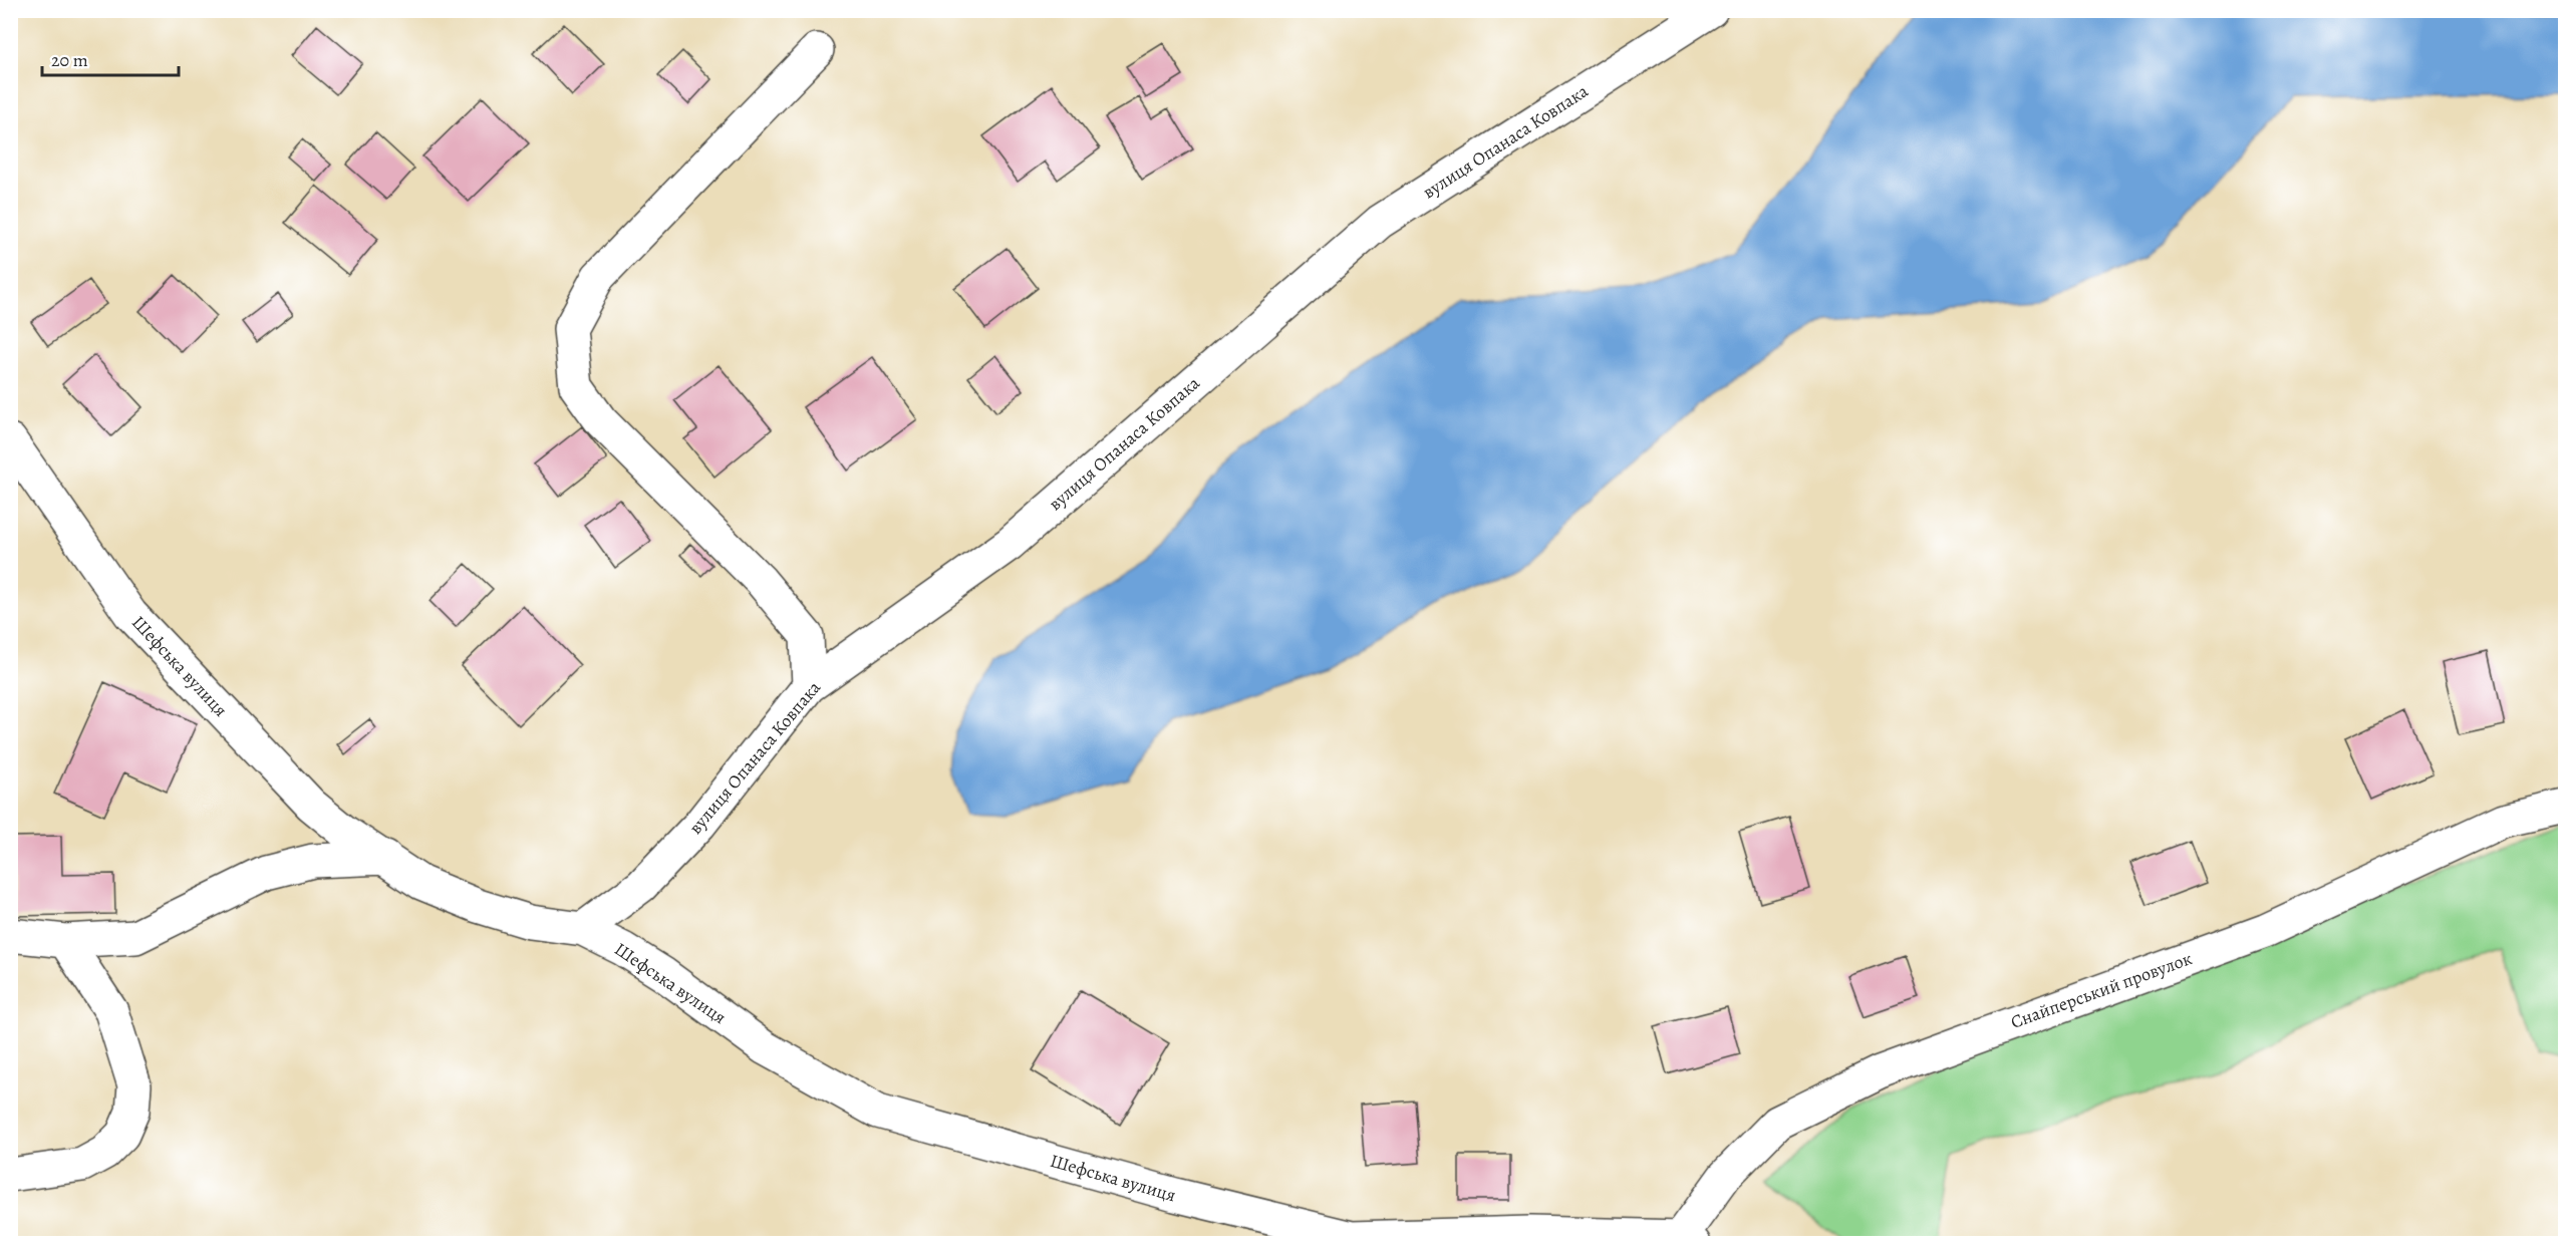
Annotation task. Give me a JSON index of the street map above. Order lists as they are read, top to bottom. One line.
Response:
{"streets":{"street":["вулиця Опанаса Ковпака","Шефська вулиця","Снайперський провулок"]},"crossings":[["вулиця Опанаса Ковпака","Шефська вулиця"],["Шефська вулиця","Снайперський провулок"]],"scale_bar":"20 m"}
